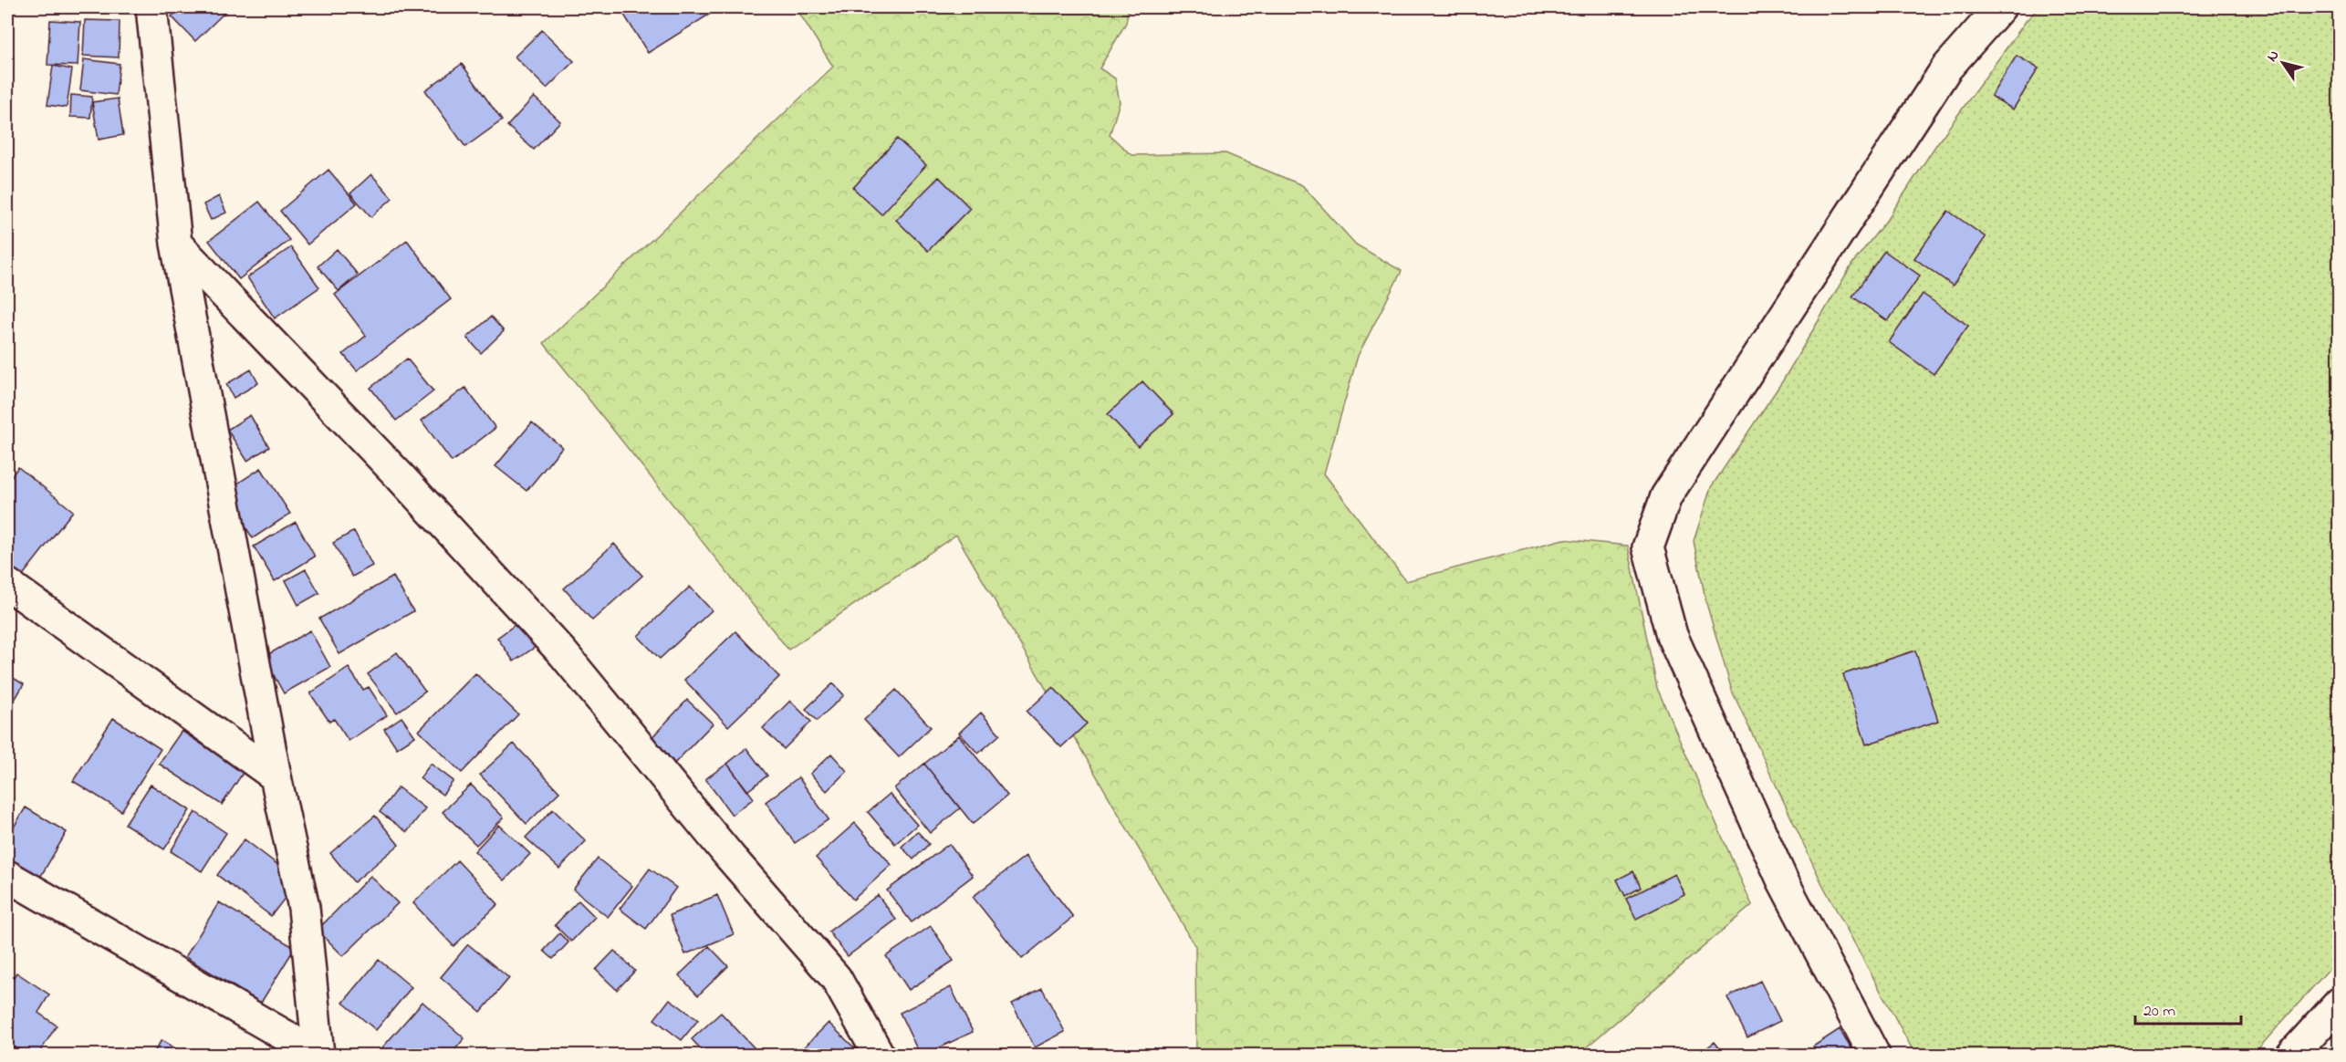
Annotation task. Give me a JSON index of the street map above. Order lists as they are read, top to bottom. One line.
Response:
{"scale_bar":"20 m","north":"top left"}
